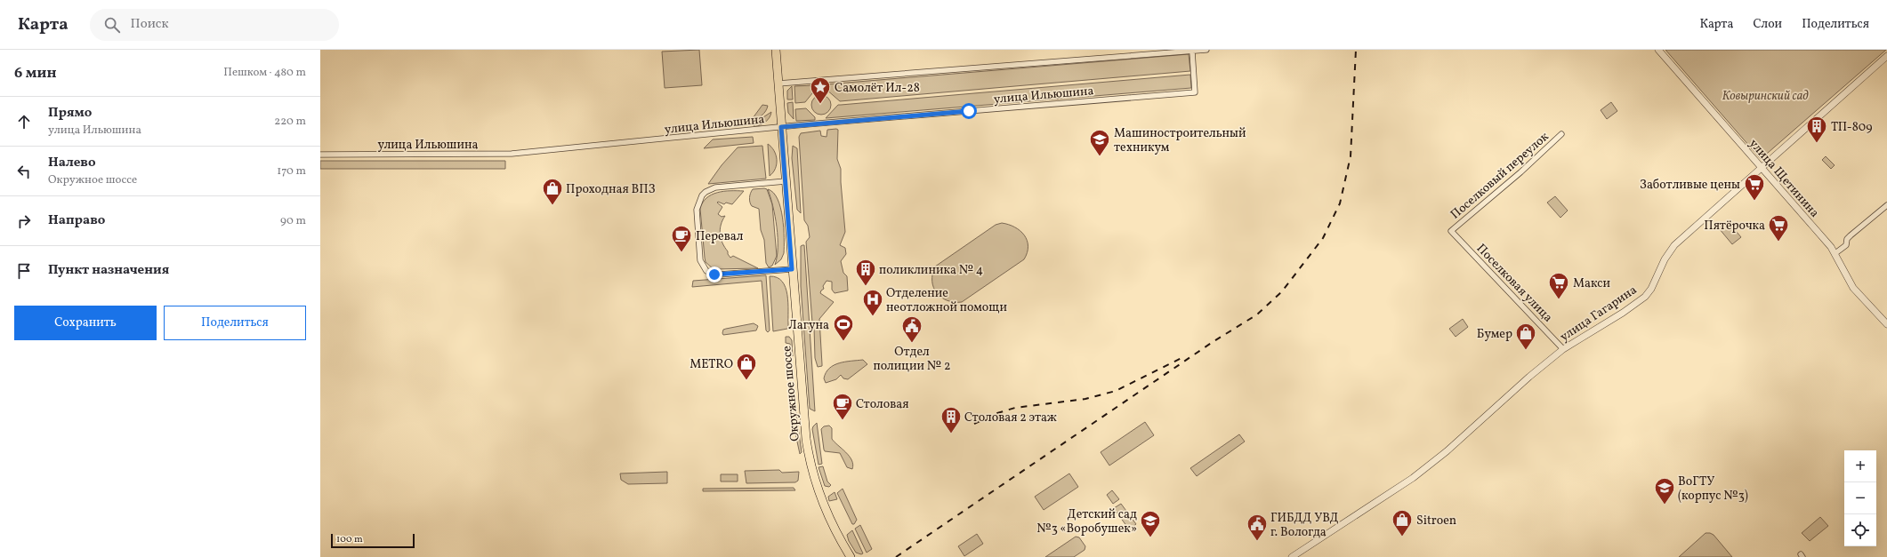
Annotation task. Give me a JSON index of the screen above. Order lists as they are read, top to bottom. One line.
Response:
{"streets":{"main road":["Окружное шоссе"],"street":["улица Ильюшина","Поселковый переулок","улица Щетинина","Поселковая улица","улица Гагарина"]},"crossings":[["улица Ильюшина","Окружное шоссе"],["Поселковый переулок","Поселковая улица"],["улица Щетинина","улица Гагарина"],["Поселковая улица","улица Гагарина"]],"parks":["Ковыринский сад"],"places":{"place":["Самолёт Ил-28"],"building":["ТП-809","поликлиника № 4","Столовая 2 этаж"],"school or university":["Машиностроительный техникум","ВоГТУ (корпус №3)","Детский сад №3 «Воробушек»"],"supermarket":["Заботливые цены","Пятёрочка","Макси"],"shop":["Проходная ВПЗ","Бумер","METRO","Sitroen"],"cafe":["Перевал","Столовая"],"hospital":["Отделение неотложной помощи"],"sports":["Лагуна"],"public building":["Отдел полиции № 2","ГИБДД УВД г. Вологда"]},"scale_bar":"100 m","page":{"header":"Карта","search":"Поиск","nav":["Карта","Слои","Поделиться"],"heading":["6 мин","Пешком · 480 m"],"list":[["Прямо","улица Ильюшина","220 m"],["Налево","Окружное шоссе","170 m"],["Направо","90 m"],"Пункт назначения"],"buttons":["Сохранить","Поделиться"],"map_buttons":["+","−"],"scale":"100 m"}}
